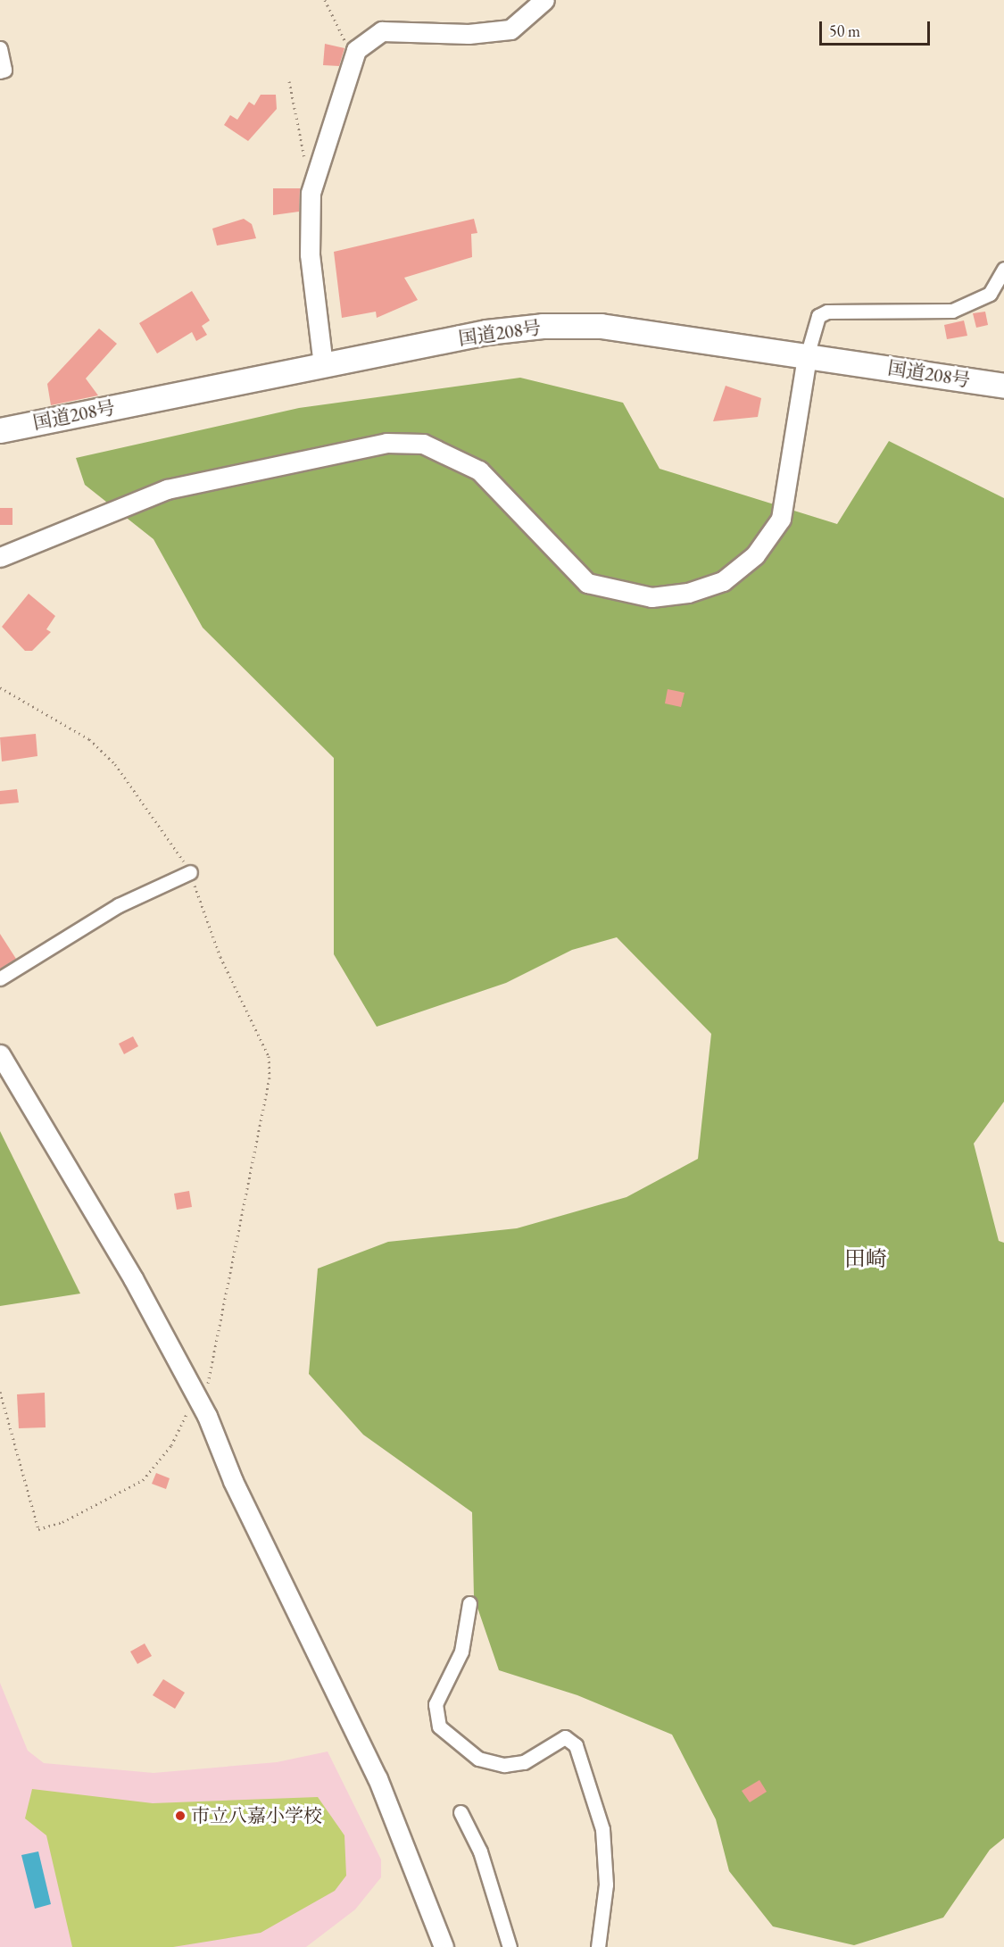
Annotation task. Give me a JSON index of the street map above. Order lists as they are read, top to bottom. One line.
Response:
{"streets":{"highway":["国道208号"]},"districts":["田崎"],"places":["市立八嘉小学校"],"scale_bar":"50 m"}
